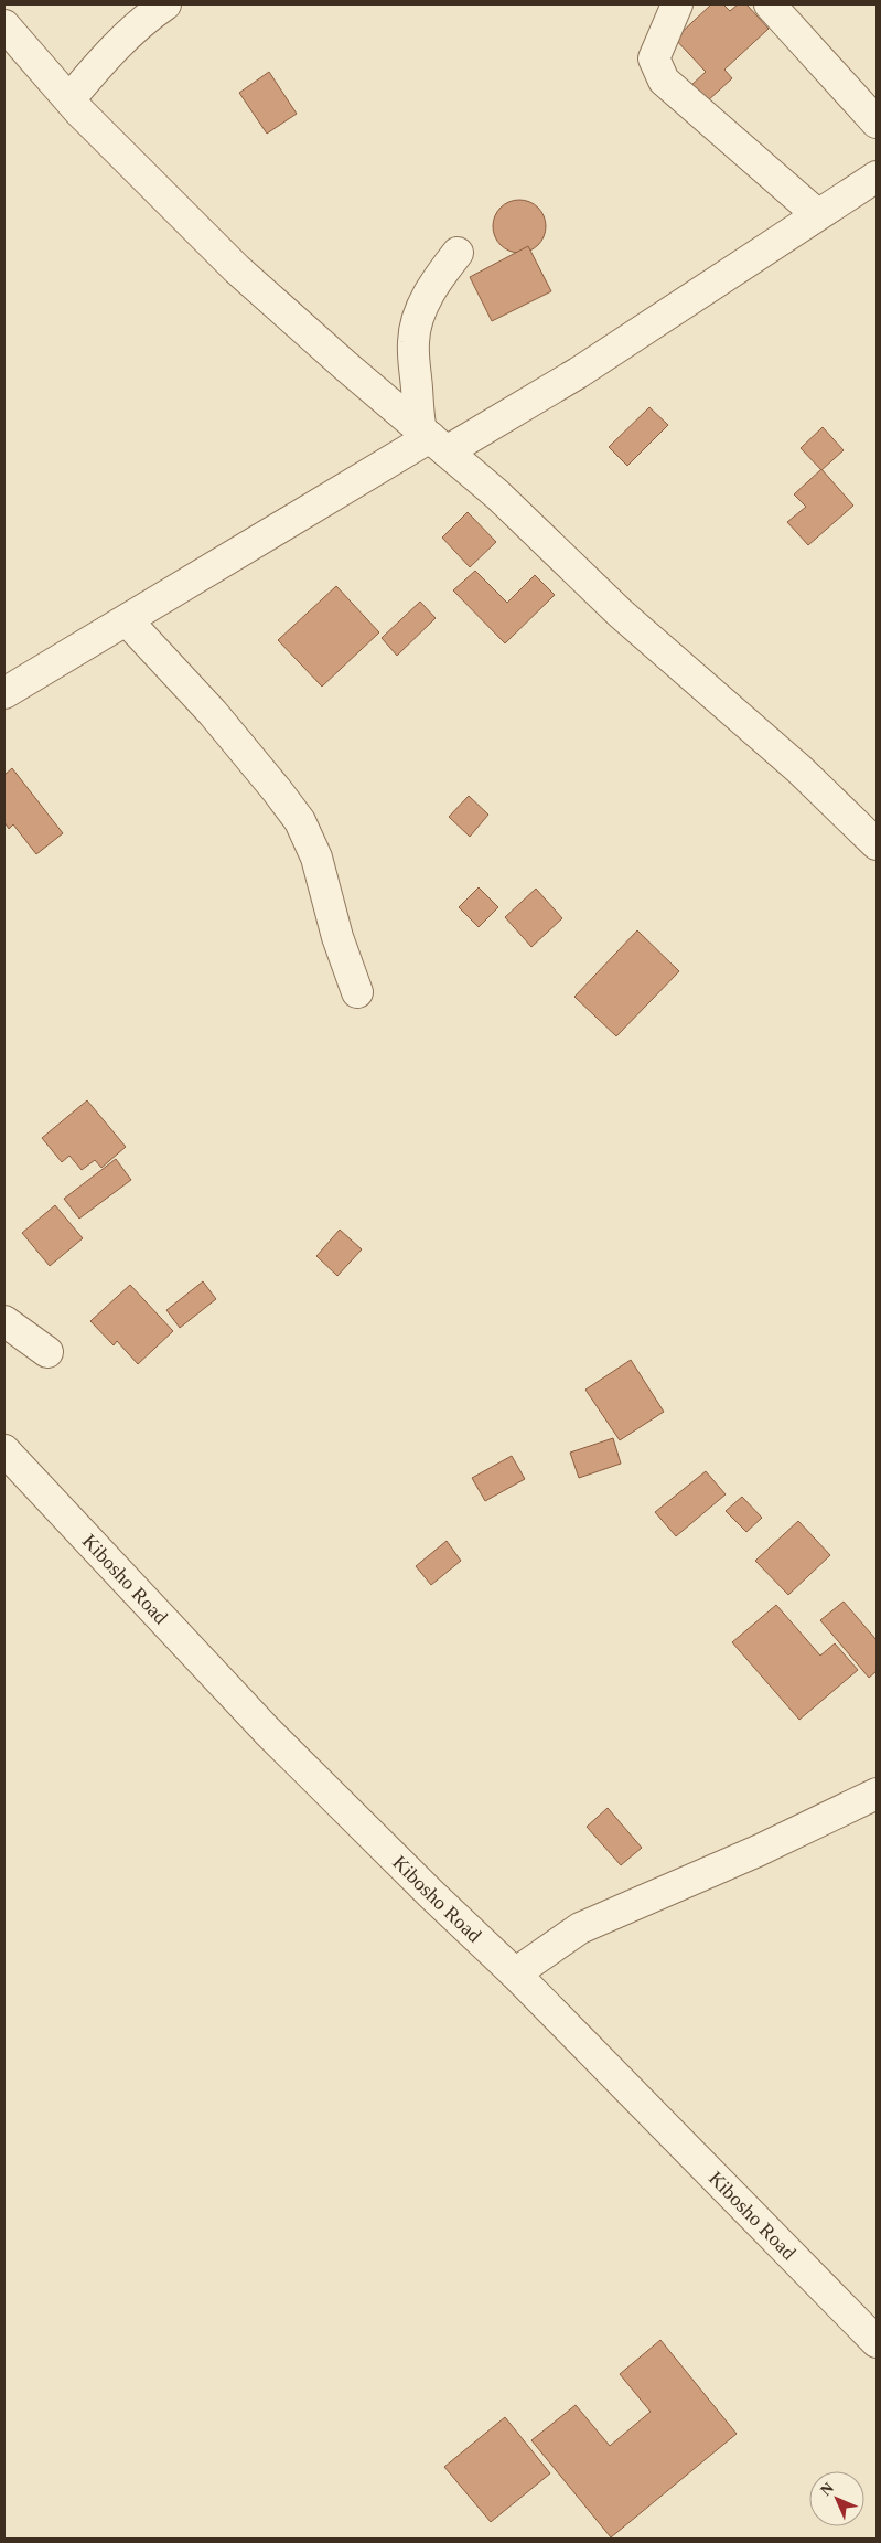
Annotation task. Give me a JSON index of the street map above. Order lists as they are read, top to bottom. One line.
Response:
{"streets":{"street":["Kibosho Road"]},"north":"top left"}
